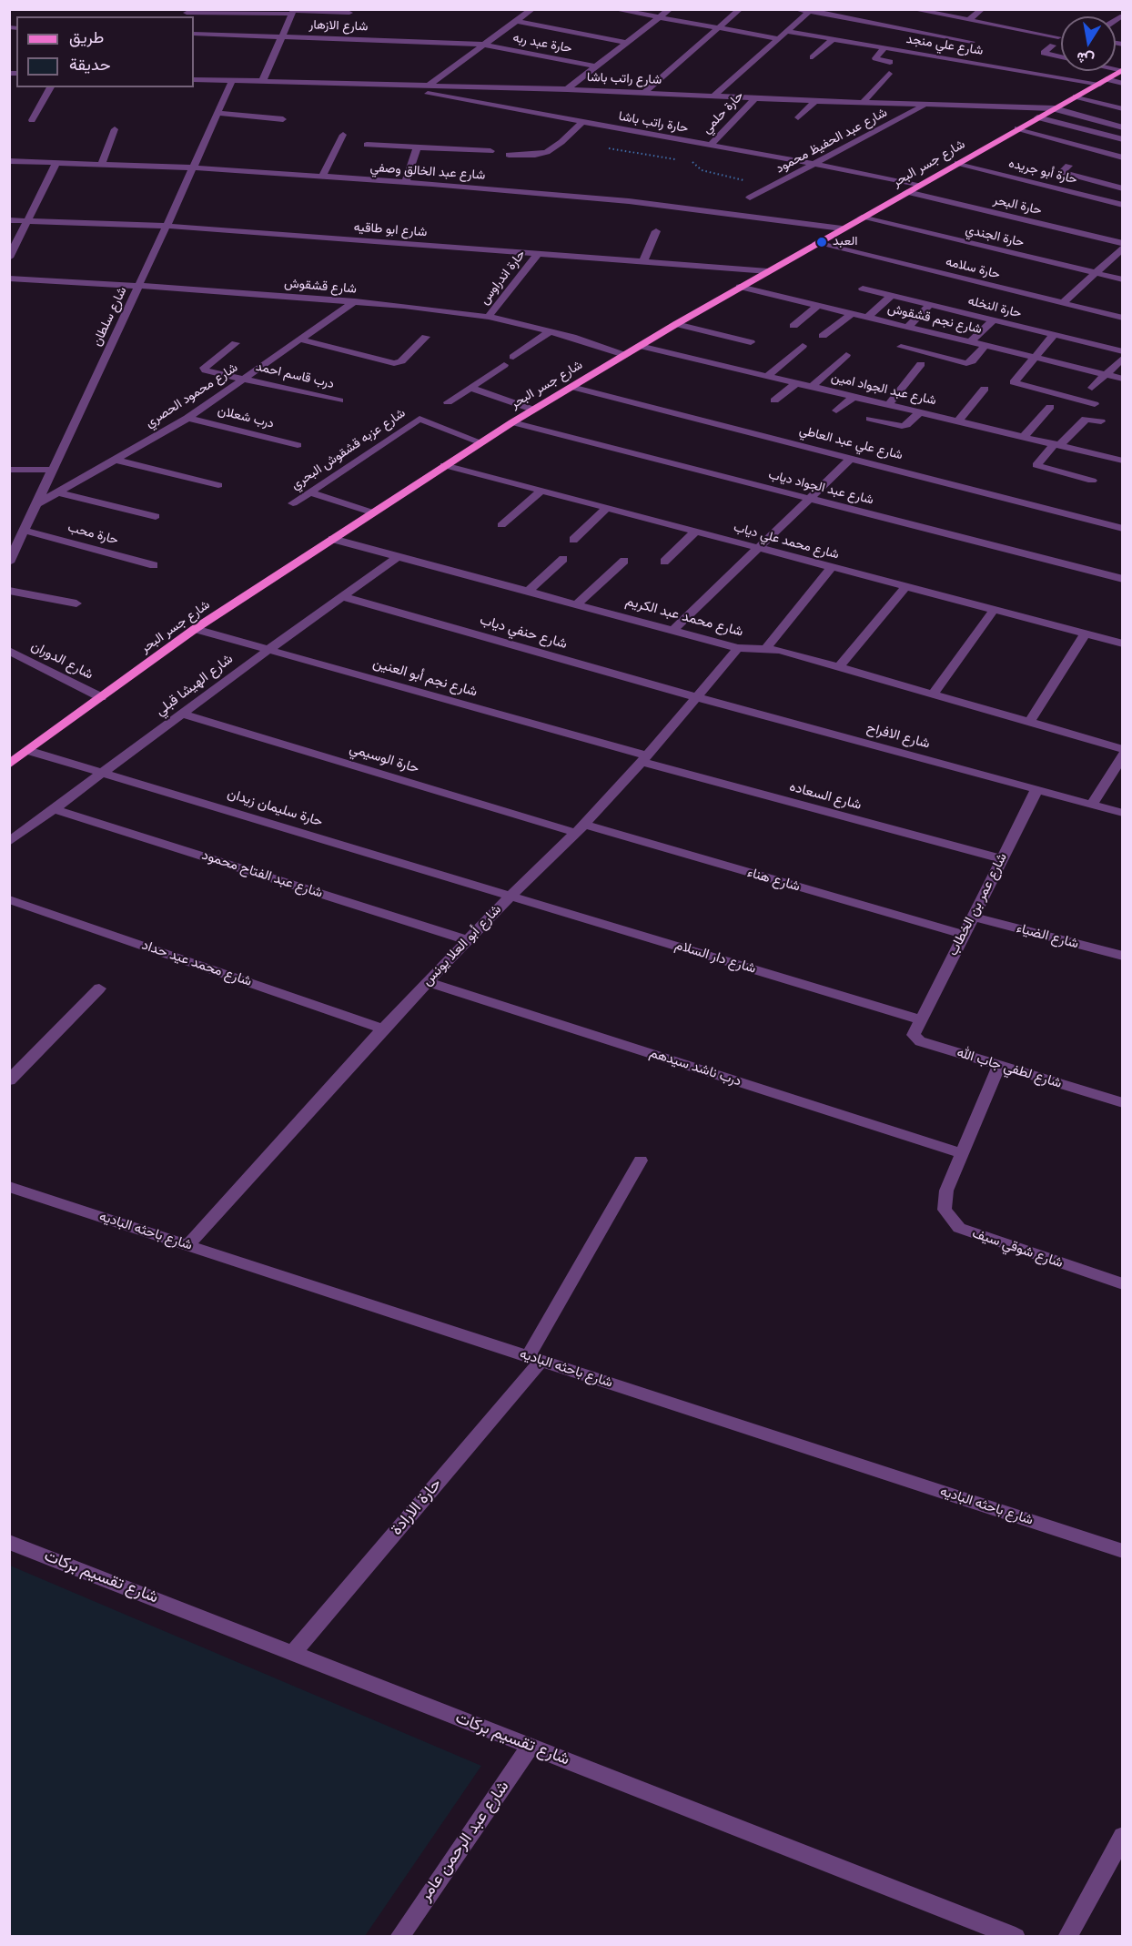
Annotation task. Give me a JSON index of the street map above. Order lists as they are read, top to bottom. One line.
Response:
{"streets":{"main road":["شارع جسر البحر"],"street":["شارع الازهار","حارة عبد ربه","شارع علي منجد","شارع راتب باشا","حارة حلمي","حارة راتب باشا","شارع عبد الحفيظ محمود","شارع عبد الخالق وصفي","حارة أبو جريده","حارة البحر","شارع ابو طاقيه","حارة الجندي","حارة سلامه","حارة اندراوس","شارع قشقوش","حارة النخله","شارع سلطان","شارع نجم قشقوش","درب قاسم احمد","شارع عبد الجواد امين","شارع محمود الحصري","درب شعلان","شارع علي عبد العاطي","شارع عزبه قشقوش البحري","شارع عبد الجواد دياب","حارة محب","شارع محمد علي دياب","شارع محمد عبد الكريم","شارع حنفي دياب","شارع الدوران","شارع نجم أبو العنين","شارع الهيشا قبلي","شارع الافراح","حارة الوسيمي","شارع السعاده","حارة سليمان زيدان","شارع عبد الفتاح محمود","شارع هناء","شارع عمر بن الخطاب","شارع الضياء","شارع أبو العلا يونس","شارع دار السلام","شارع محمد عيد حداد","درب ناشد سيدهم","شارع لطفي جاب الله","شارع باحثه الباديه","شارع شوقي سيف","حارة الارادة","شارع تقسيم بركات","شارع عبد الرحمن عامر"]},"crossings":[["شارع الازهار","حارة عبد ربه"],["شارع علي منجد","شارع جسر البحر"],["شارع راتب باشا","حارة حلمي"],["شارع راتب باشا","حارة راتب باشا"],["شارع راتب باشا","شارع عبد الحفيظ محمود"],["شارع راتب باشا","شارع جسر البحر"],["شارع راتب باشا","شارع سلطان"],["حارة حلمي","حارة راتب باشا"],["حارة راتب باشا","شارع عبد الحفيظ محمود"],["حارة راتب باشا","شارع جسر البحر"],["شارع جسر البحر","شارع عبد الخالق وصفي"],["شارع جسر البحر","حارة أبو جريده"],["شارع جسر البحر","حارة البحر"],["شارع جسر البحر","شارع ابو طاقيه"],["شارع جسر البحر","حارة الجندي"],["شارع جسر البحر","حارة سلامه"],["شارع جسر البحر","شارع قشقوش"],["شارع جسر البحر","شارع نجم قشقوش"],["شارع جسر البحر","شارع عبد الجواد امين"],["شارع جسر البحر","شارع علي عبد العاطي"],["شارع جسر البحر","شارع عزبه قشقوش البحري"],["شارع جسر البحر","شارع عبد الجواد دياب"],["شارع جسر البحر","شارع محمد علي دياب"],["شارع جسر البحر","شارع محمد عبد الكريم"],["شارع جسر البحر","شارع الدوران"],["شارع جسر البحر","شارع نجم أبو العنين"],["شارع جسر البحر","حارة سليمان زيدان"],["شارع عبد الخالق وصفي","شارع سلطان"],["شارع ابو طاقيه","حارة اندراوس"],["شارع ابو طاقيه","شارع سلطان"],["حارة اندراوس","شارع قشقوش"],["شارع قشقوش","شارع سلطان"],["شارع قشقوش","شارع محمود الحصري"],["شارع سلطان","شارع محمود الحصري"],["شارع سلطان","حارة محب"],["درب قاسم احمد","شارع محمود الحصري"],["شارع محمود الحصري","درب شعلان"],["شارع محمد عبد الكريم","شارع الهيشا قبلي"],["شارع محمد عبد الكريم","شارع أبو العلا يونس"],["شارع حنفي دياب","شارع الهيشا قبلي"],["شارع حنفي دياب","شارع الافراح"],["شارع حنفي دياب","شارع أبو العلا يونس"],["شارع نجم أبو العنين","شارع الهيشا قبلي"],["شارع نجم أبو العنين","شارع السعاده"],["شارع نجم أبو العنين","شارع أبو العلا يونس"],["شارع الهيشا قبلي","حارة الوسيمي"],["شارع الهيشا قبلي","حارة سليمان زيدان"],["شارع الهيشا قبلي","شارع عبد الفتاح محمود"],["شارع الافراح","شارع عمر بن الخطاب"],["شارع الافراح","شارع أبو العلا يونس"],["حارة الوسيمي","شارع هناء"],["حارة الوسيمي","شارع أبو العلا يونس"],["شارع السعاده","شارع عمر بن الخطاب"],["شارع السعاده","شارع أبو العلا يونس"],["حارة سليمان زيدان","شارع أبو العلا يونس"],["حارة سليمان زيدان","شارع دار السلام"],["شارع عبد الفتاح محمود","شارع أبو العلا يونس"],["شارع هناء","شارع عمر بن الخطاب"],["شارع هناء","شارع أبو العلا يونس"],["شارع عمر بن الخطاب","شارع الضياء"],["شارع عمر بن الخطاب","شارع دار السلام"],["شارع عمر بن الخطاب","شارع لطفي جاب الله"],["شارع أبو العلا يونس","شارع دار السلام"],["شارع أبو العلا يونس","شارع محمد عيد حداد"],["شارع أبو العلا يونس","درب ناشد سيدهم"],["شارع أبو العلا يونس","شارع باحثه الباديه"],["شارع دار السلام","شارع لطفي جاب الله"],["درب ناشد سيدهم","شارع شوقي سيف"],["شارع باحثه الباديه","حارة الارادة"],["حارة الارادة","شارع تقسيم بركات"],["شارع تقسيم بركات","شارع عبد الرحمن عامر"]],"places":["العبد"],"legend":["طريق","حديقة"],"north":"bottom"}
